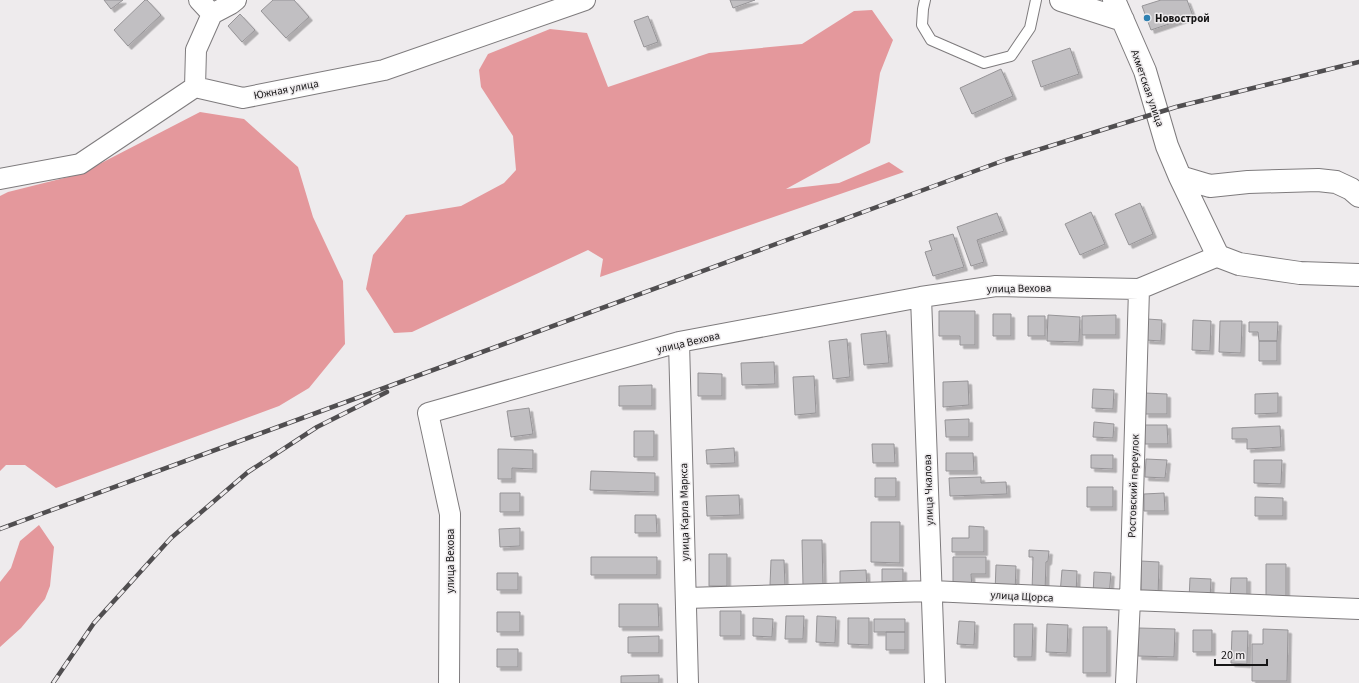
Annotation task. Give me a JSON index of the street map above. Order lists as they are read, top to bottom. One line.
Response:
{"streets":{"street":["Ахметская улица","Южная улица","улица Вехова","Ростовский переулок","улица Чкалова","улица Карла Маркса","улица Щорса"]},"crossings":[["Ахметская улица","улица Вехова"],["улица Вехова","Ростовский переулок"],["улица Вехова","улица Чкалова"],["улица Вехова","улица Карла Маркса"],["Ростовский переулок","улица Щорса"],["улица Чкалова","улица Щорса"],["улица Карла Маркса","улица Щорса"]],"places":["Новострой"],"scale_bar":"20 m"}
